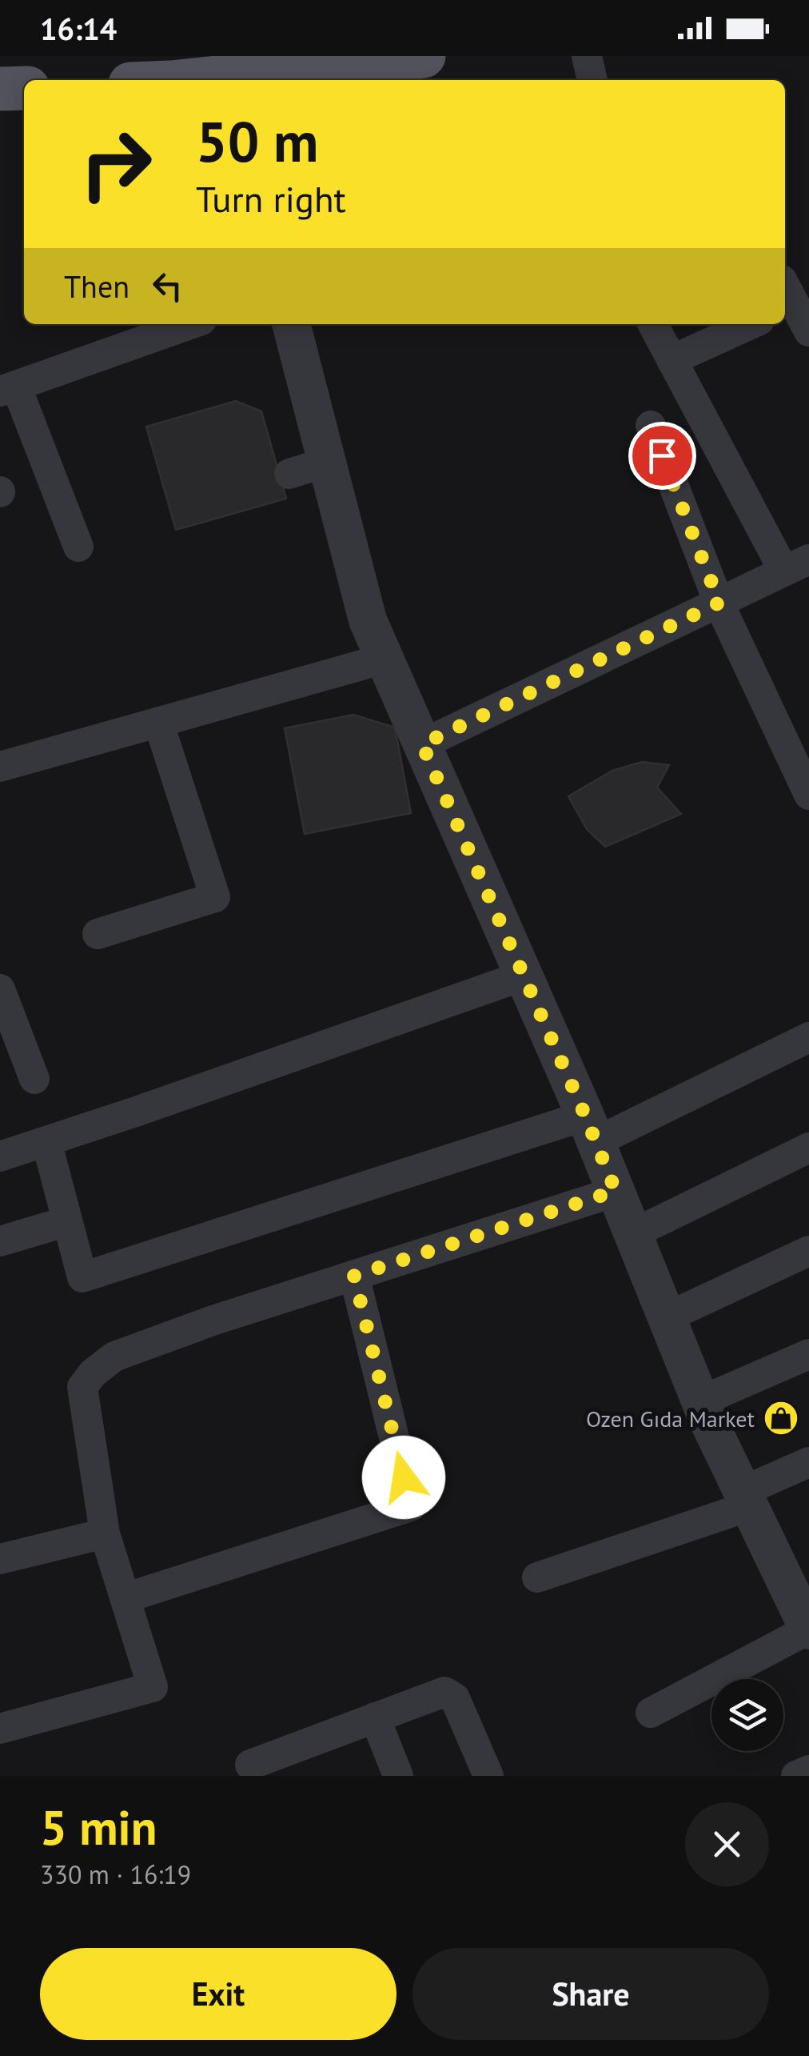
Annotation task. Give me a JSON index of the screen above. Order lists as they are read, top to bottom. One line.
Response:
{"places":{"shop":["Ozen Gıda Market"]},"page":{"status":"16:14","turn":["50 m","Turn right"],"then":"Then","heading":["5 min","330 m · 16:19"],"buttons":["Exit","Share"]}}
